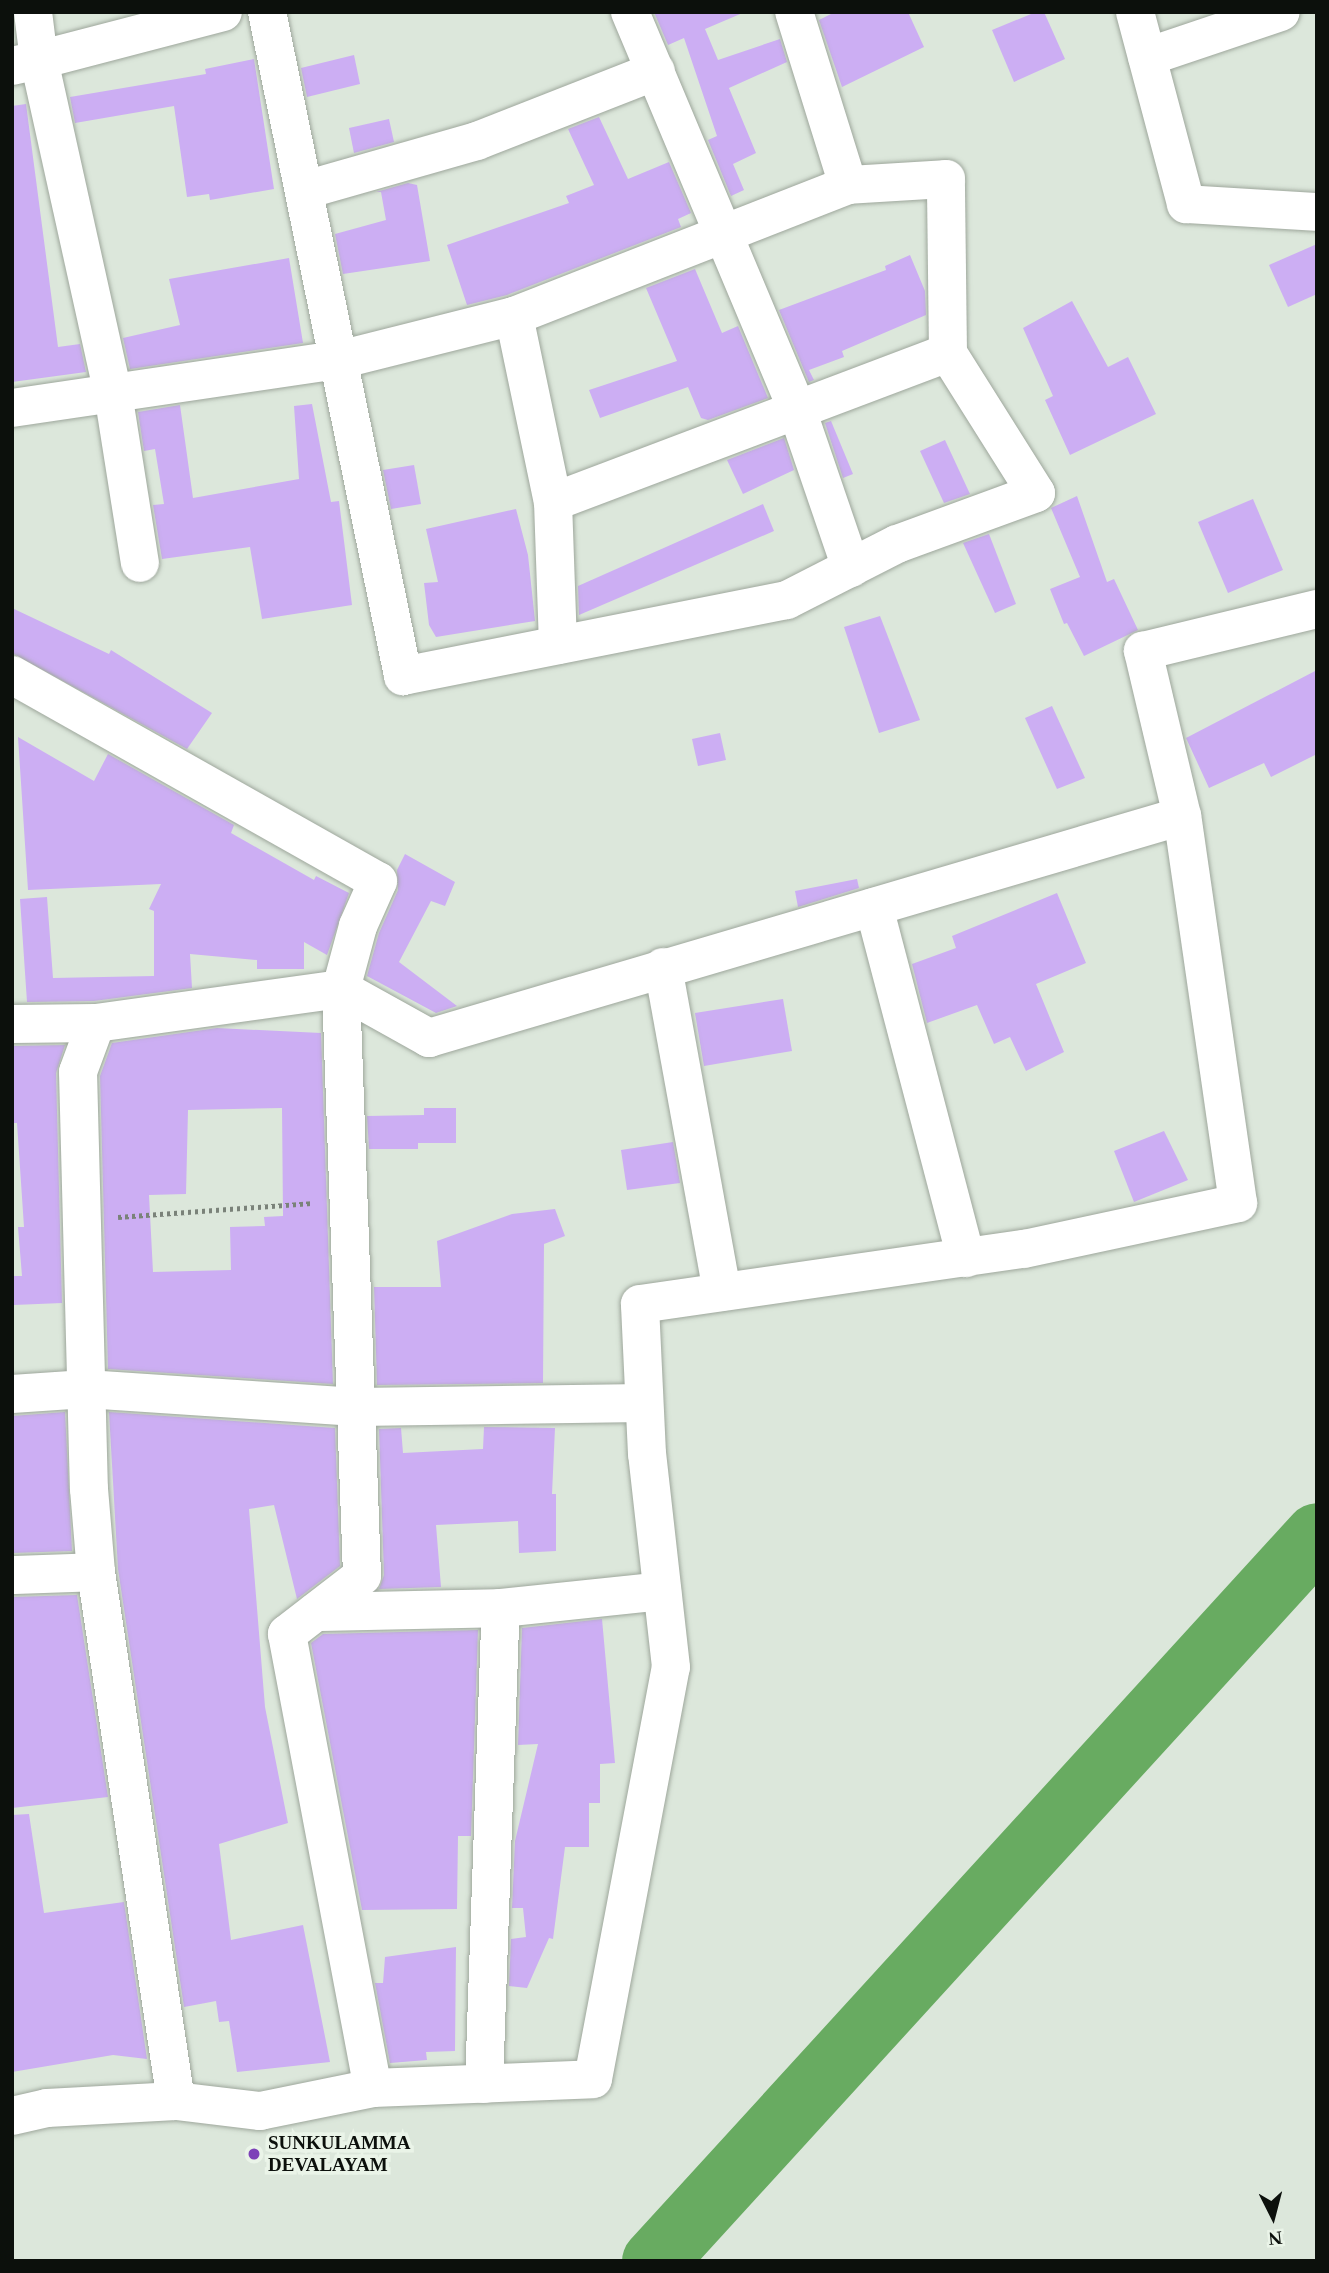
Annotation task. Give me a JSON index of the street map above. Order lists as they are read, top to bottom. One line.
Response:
{"places":["SUNKULAMMA DEVALAYAM"],"north":"bottom"}
